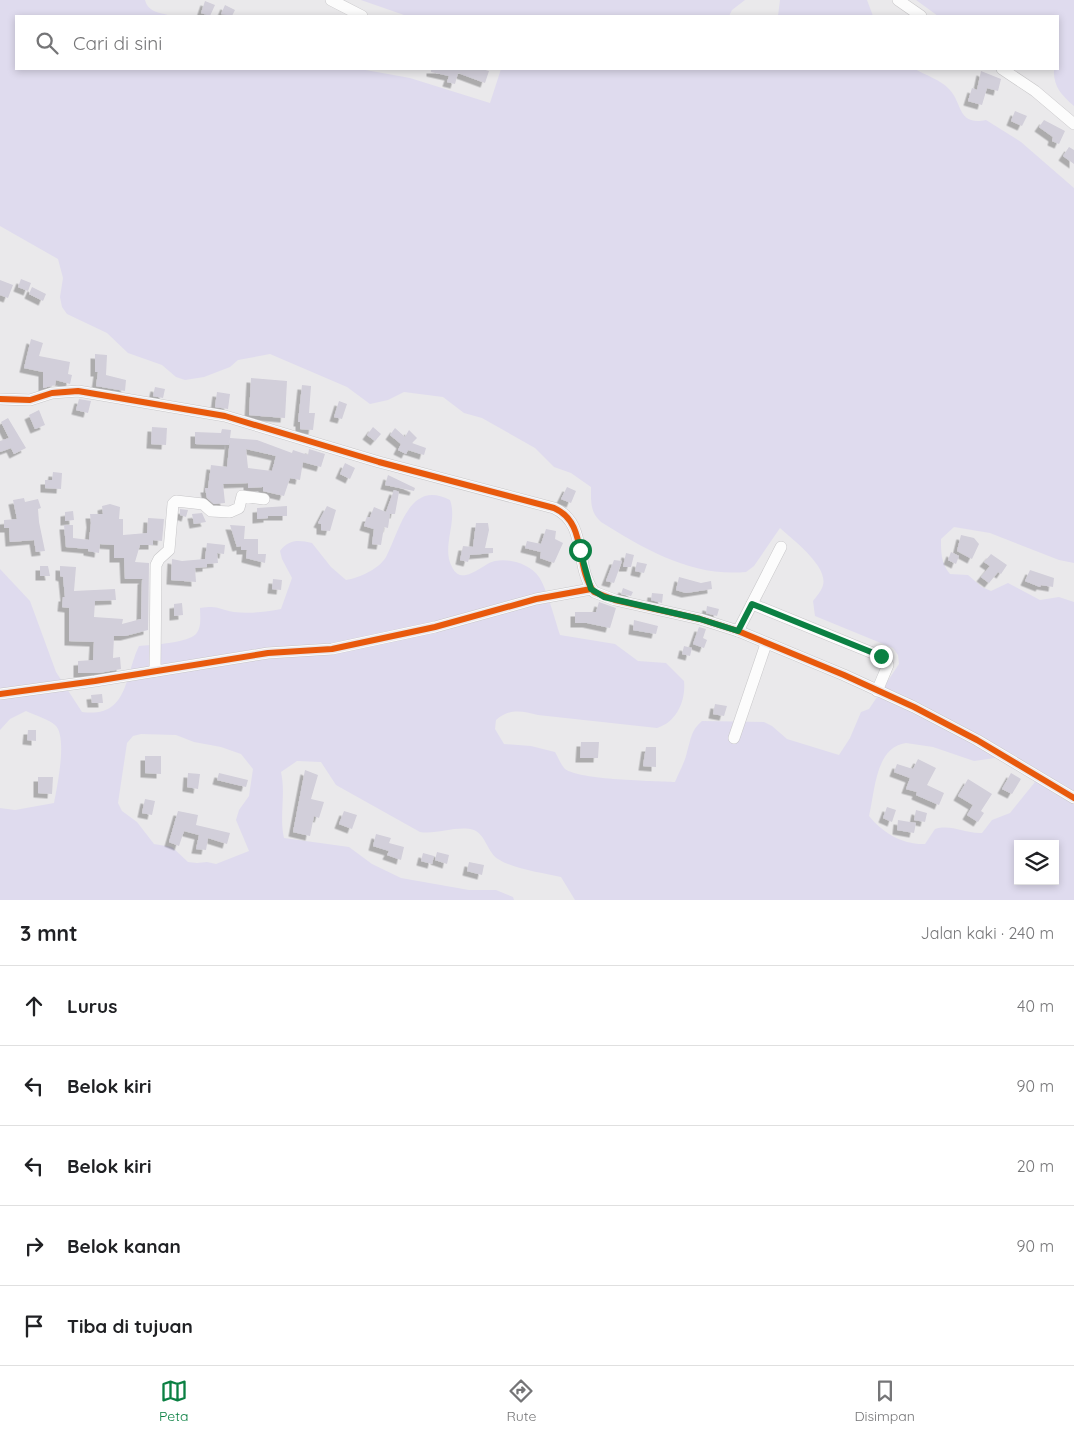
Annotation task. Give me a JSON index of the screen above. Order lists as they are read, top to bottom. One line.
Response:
{"page":{"search":"Cari di sini","heading":["3 mnt","Jalan kaki · 240 m"],"list":[["Lurus","40 m"],["Belok kiri","90 m"],["Belok kiri","20 m"],["Belok kanan","90 m"],"Tiba di tujuan"],"nav":["Peta","Rute","Disimpan"]}}
